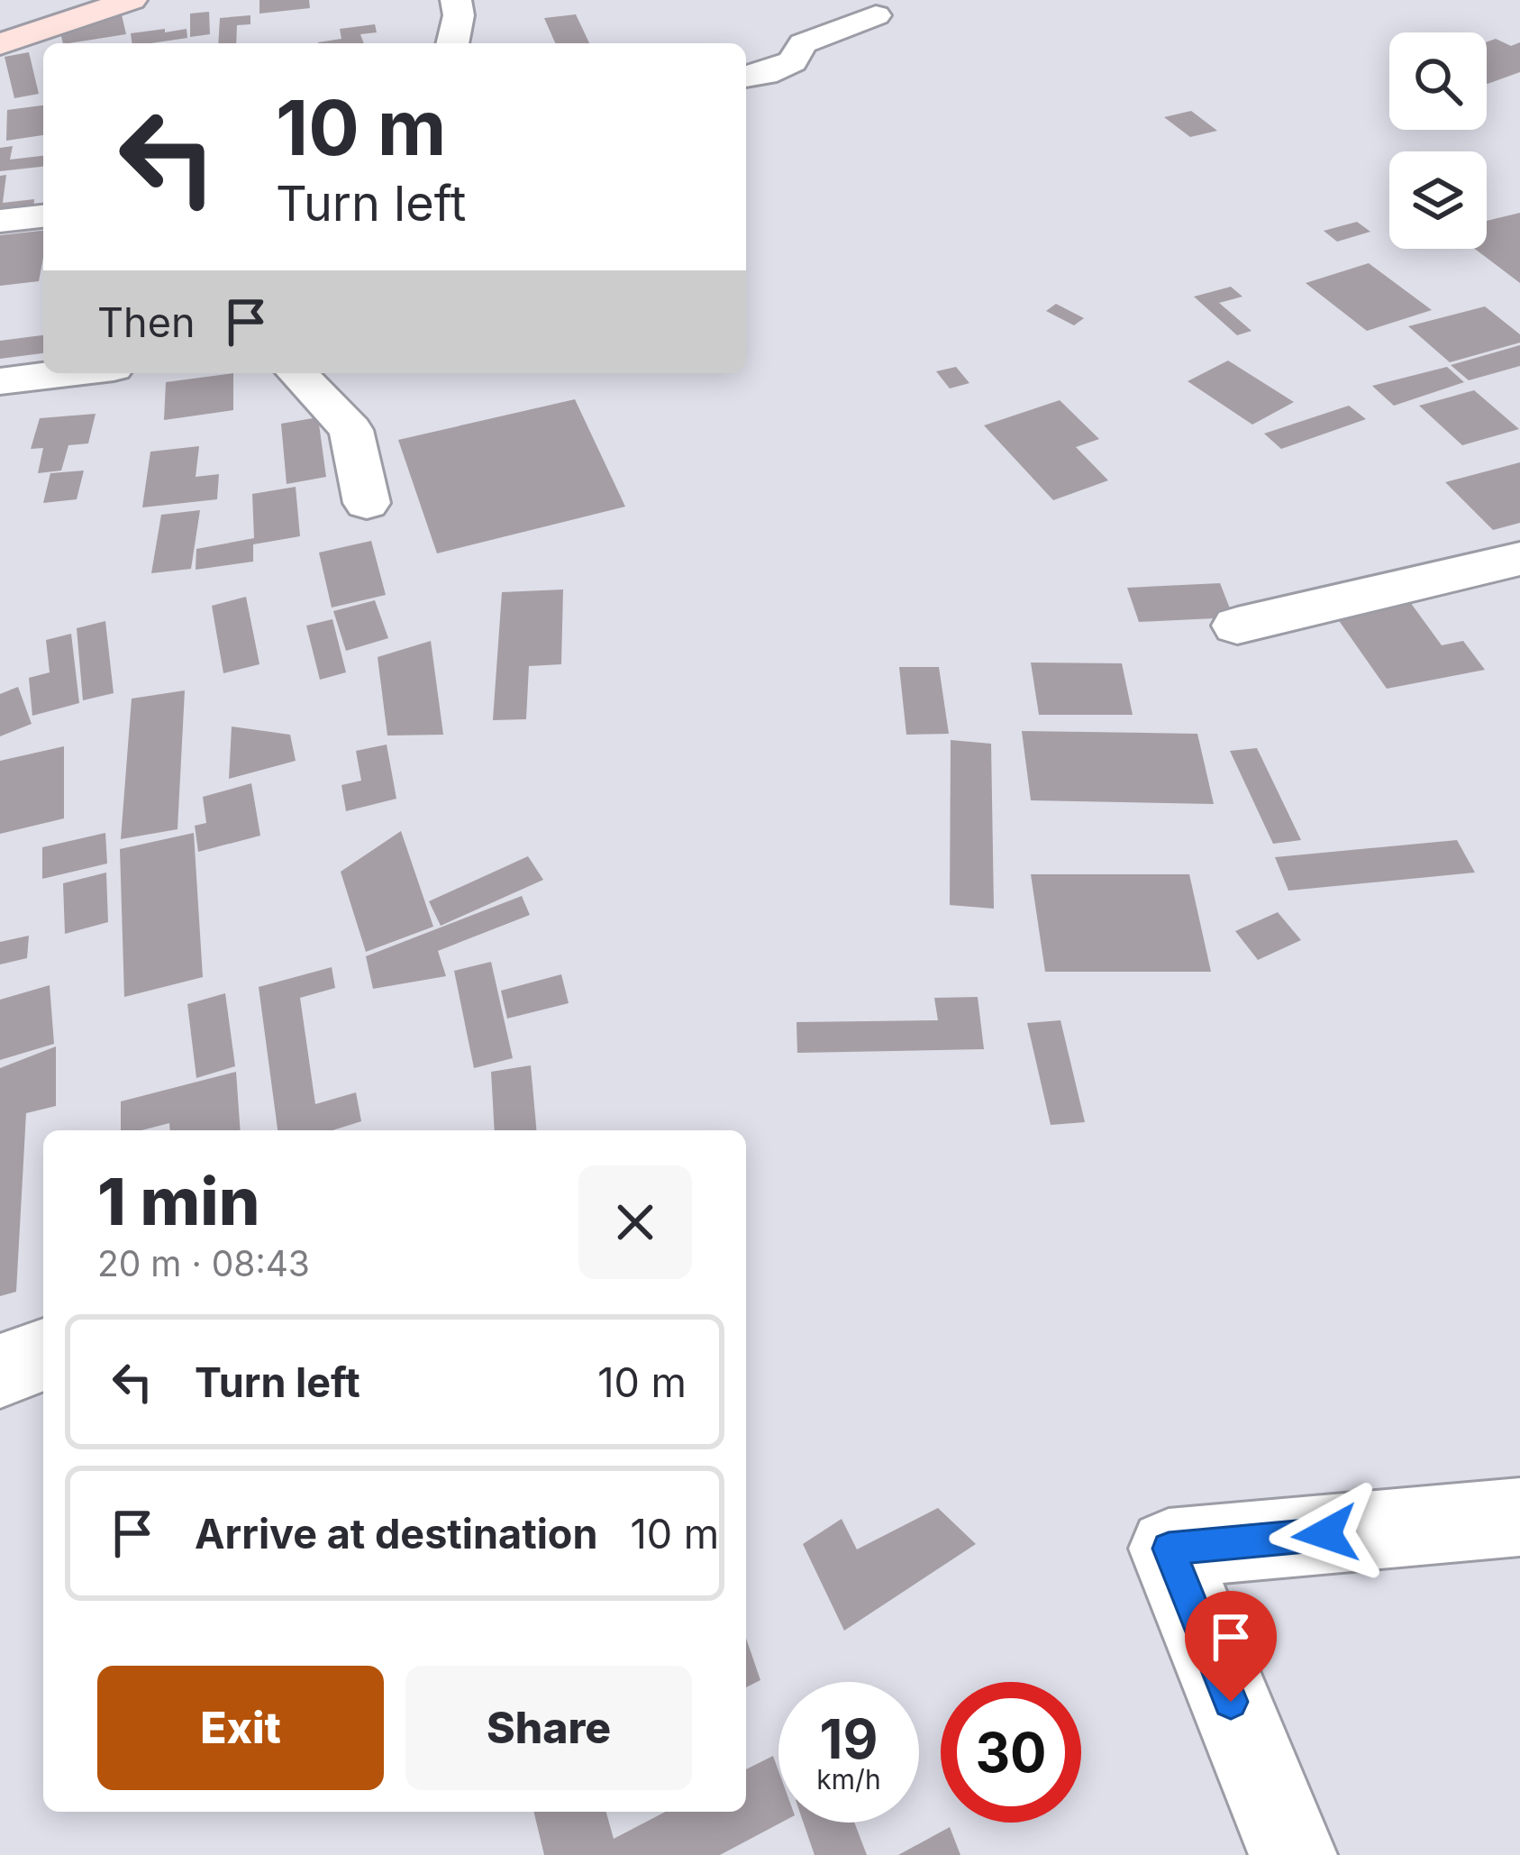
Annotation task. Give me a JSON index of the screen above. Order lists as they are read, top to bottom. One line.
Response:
{"page":{"turn":["10 m","Turn left"],"then":"Then","heading":["1 min","20 m · 08:43"],"list":[{"name":"Turn left","value":"10 m"},{"name":"Arrive at destination","value":"10 m"}],"buttons":["Exit","Share"],"speed":"19 km/h","limit":"30"}}
